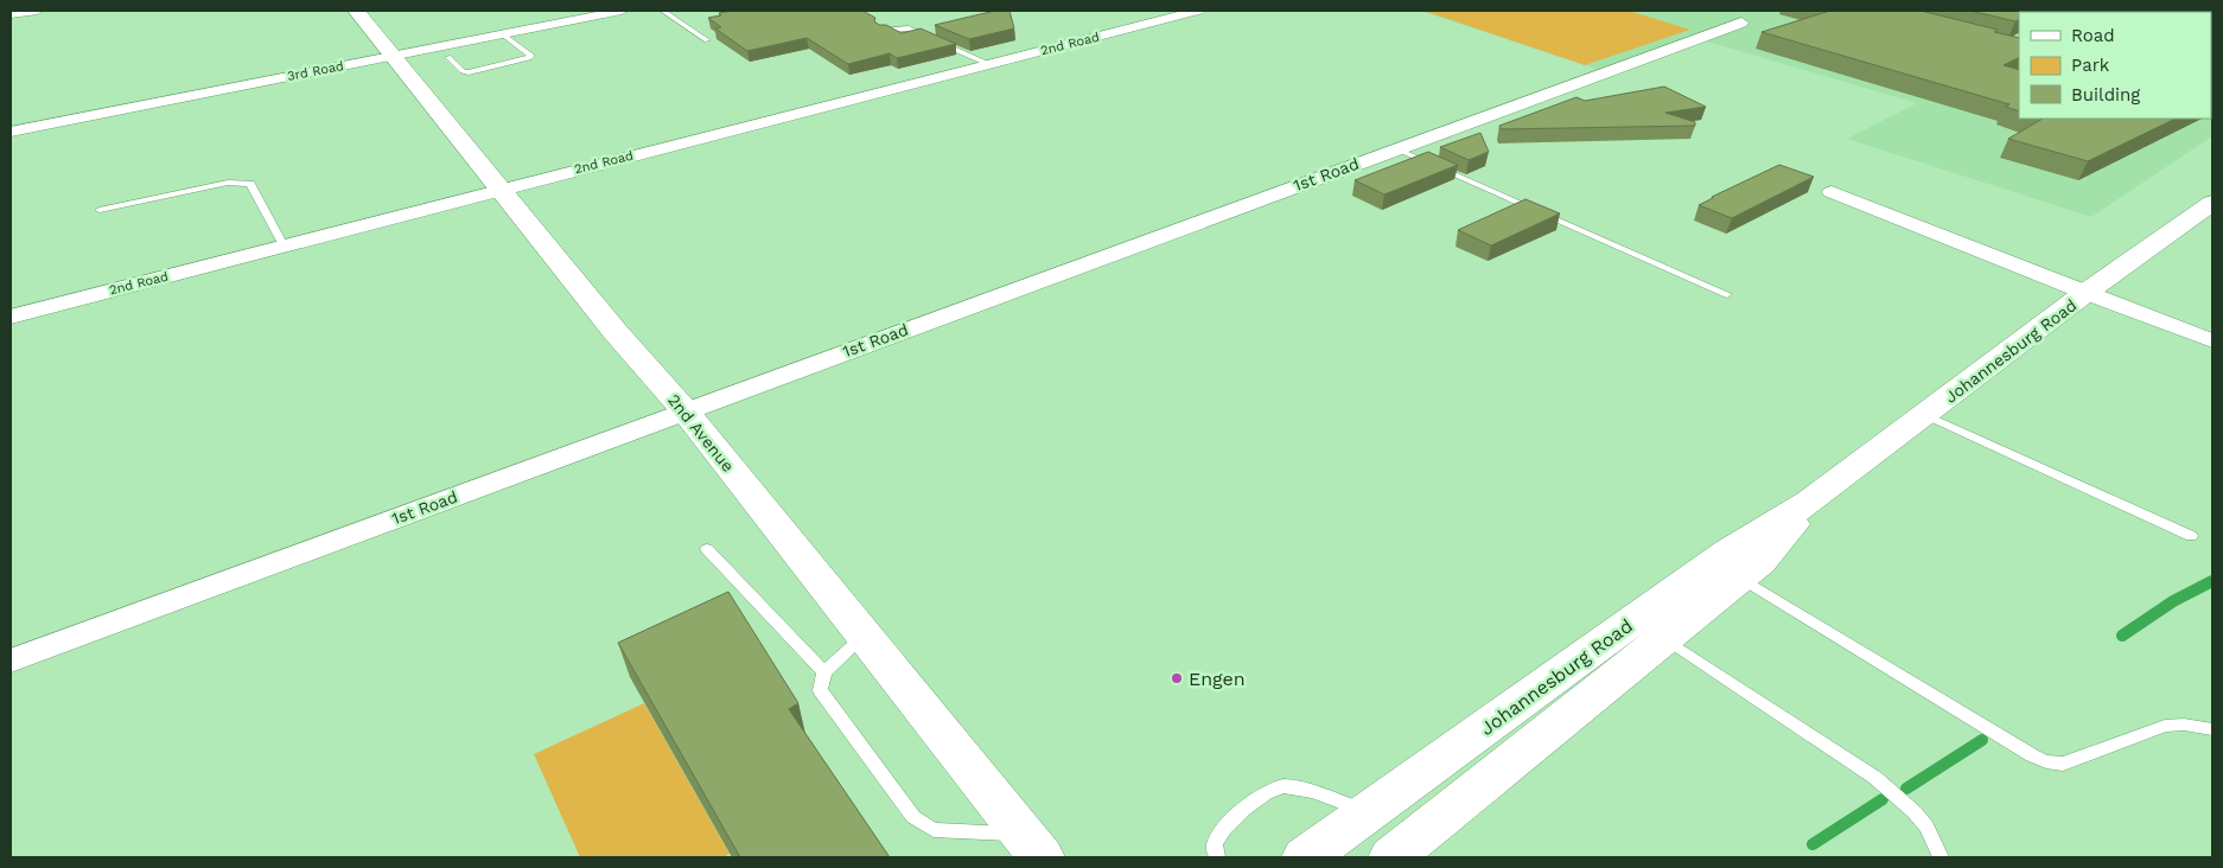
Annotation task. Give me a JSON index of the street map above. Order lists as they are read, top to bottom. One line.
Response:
{"streets":{"main road":["Johannesburg Road","2nd Avenue"],"street":["2nd Road","3rd Road","1st Road"]},"crossings":[["2nd Road","2nd Avenue"],["3rd Road","2nd Avenue"],["1st Road","2nd Avenue"]],"places":["Engen"],"legend":["Road","Park","Building"]}
